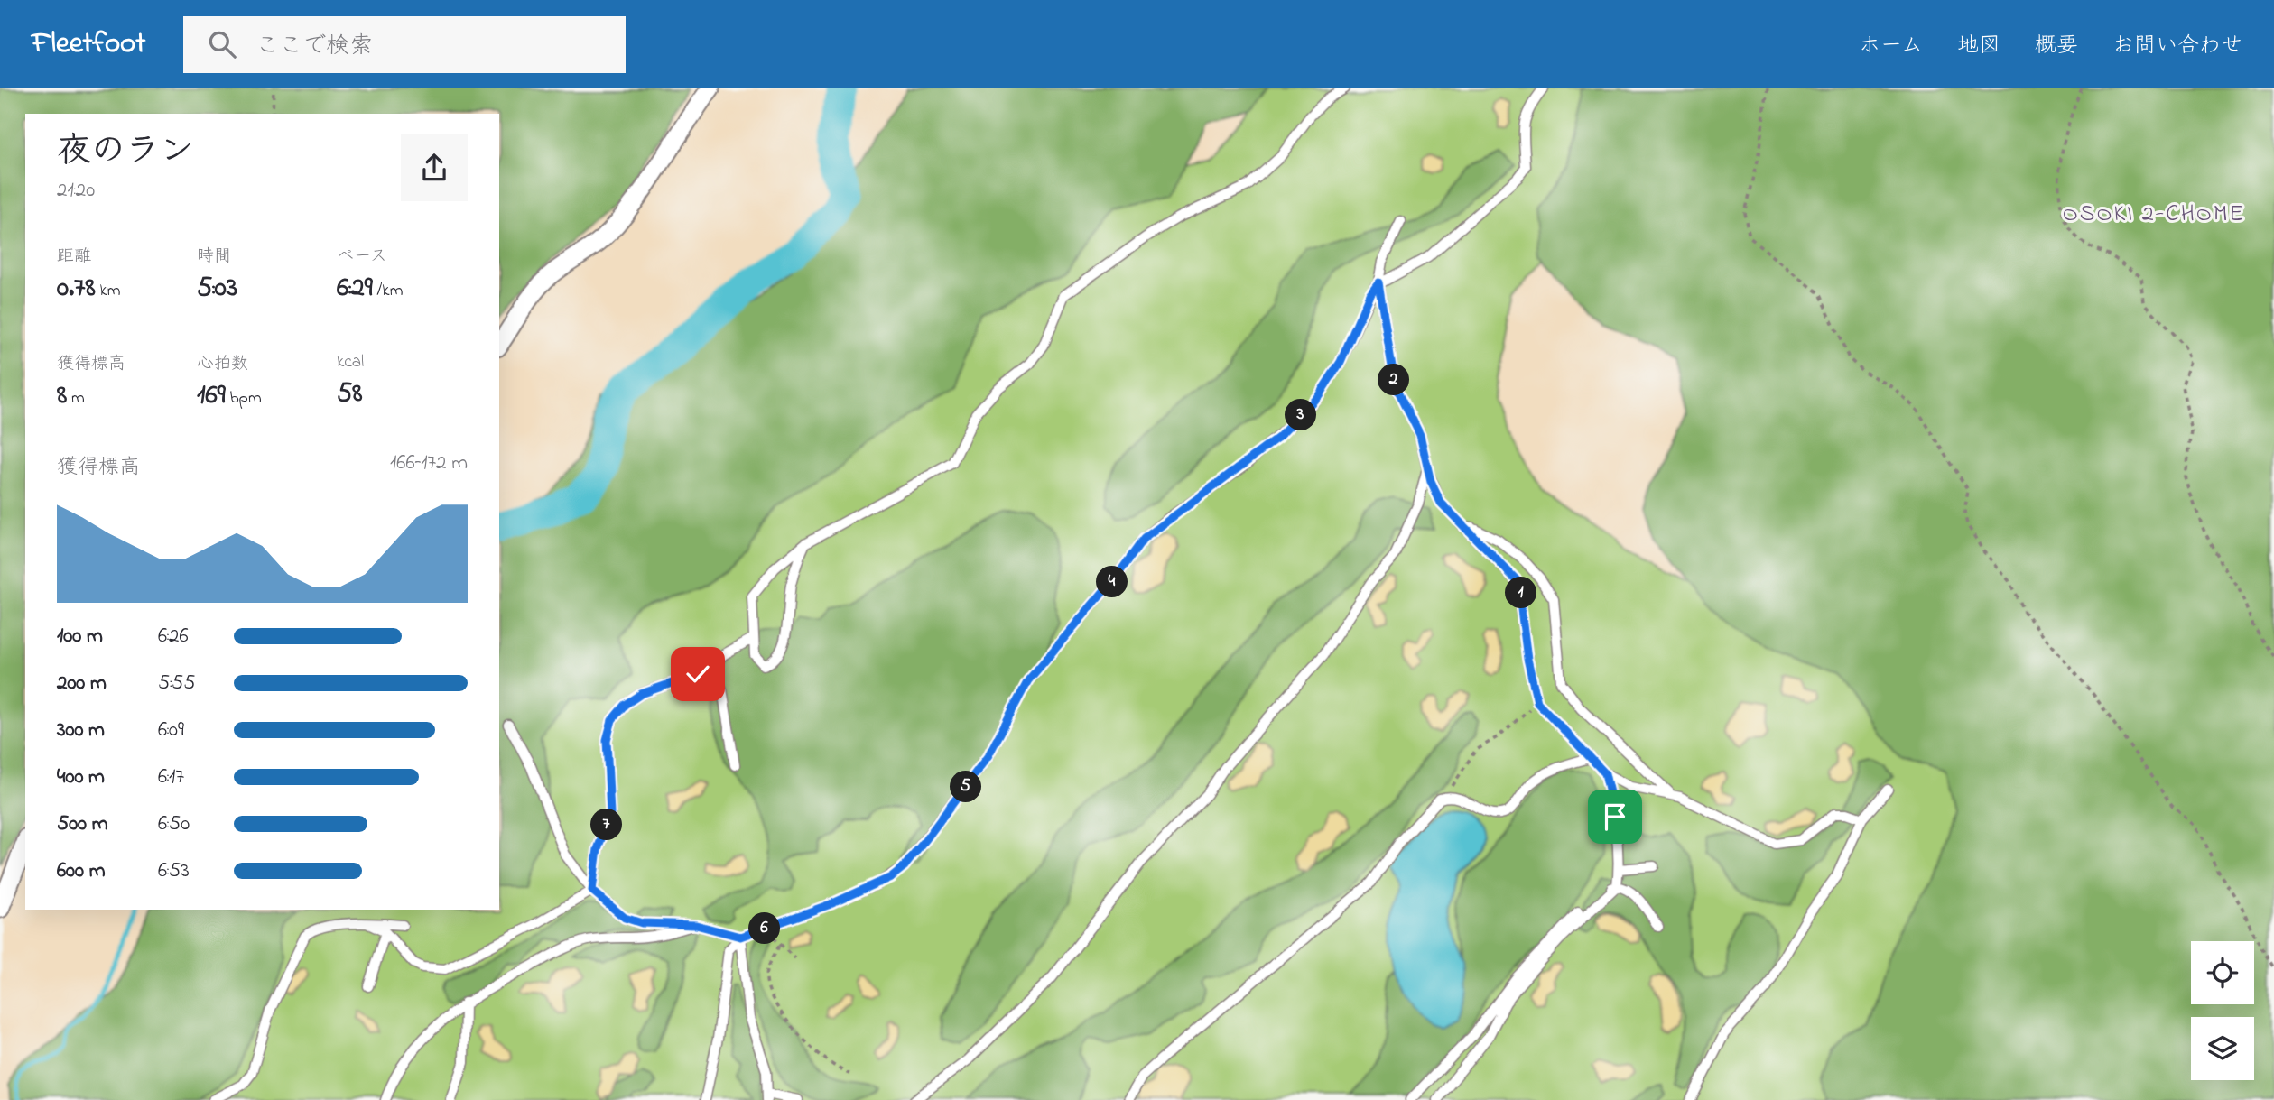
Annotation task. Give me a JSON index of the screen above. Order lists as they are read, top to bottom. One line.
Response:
{"districts":["OSOKI 2-CHOME"],"page":{"header":"Fleetfoot","search":"ここで検索","nav":["ホーム","地図","概要","お問い合わせ"],"heading":["夜のラン","21:20"],"stats":[["距離","0.78 km"],["時間","5:03"],["ペース","6:29 /km"],["獲得標高","8 m"],["心拍数","169 bpm"],["kcal","58"]],"pins":["2","3","4","1","5","7","6"],"chart":["獲得標高","166–172 m"],"list":[{"name":"100 m","note":"6:26"},{"name":"200 m","note":"5:55"},{"name":"300 m","note":"6:09"},{"name":"400 m","note":"6:17"},{"name":"500 m","note":"6:50"},{"name":"600 m","note":"6:53"}]}}
